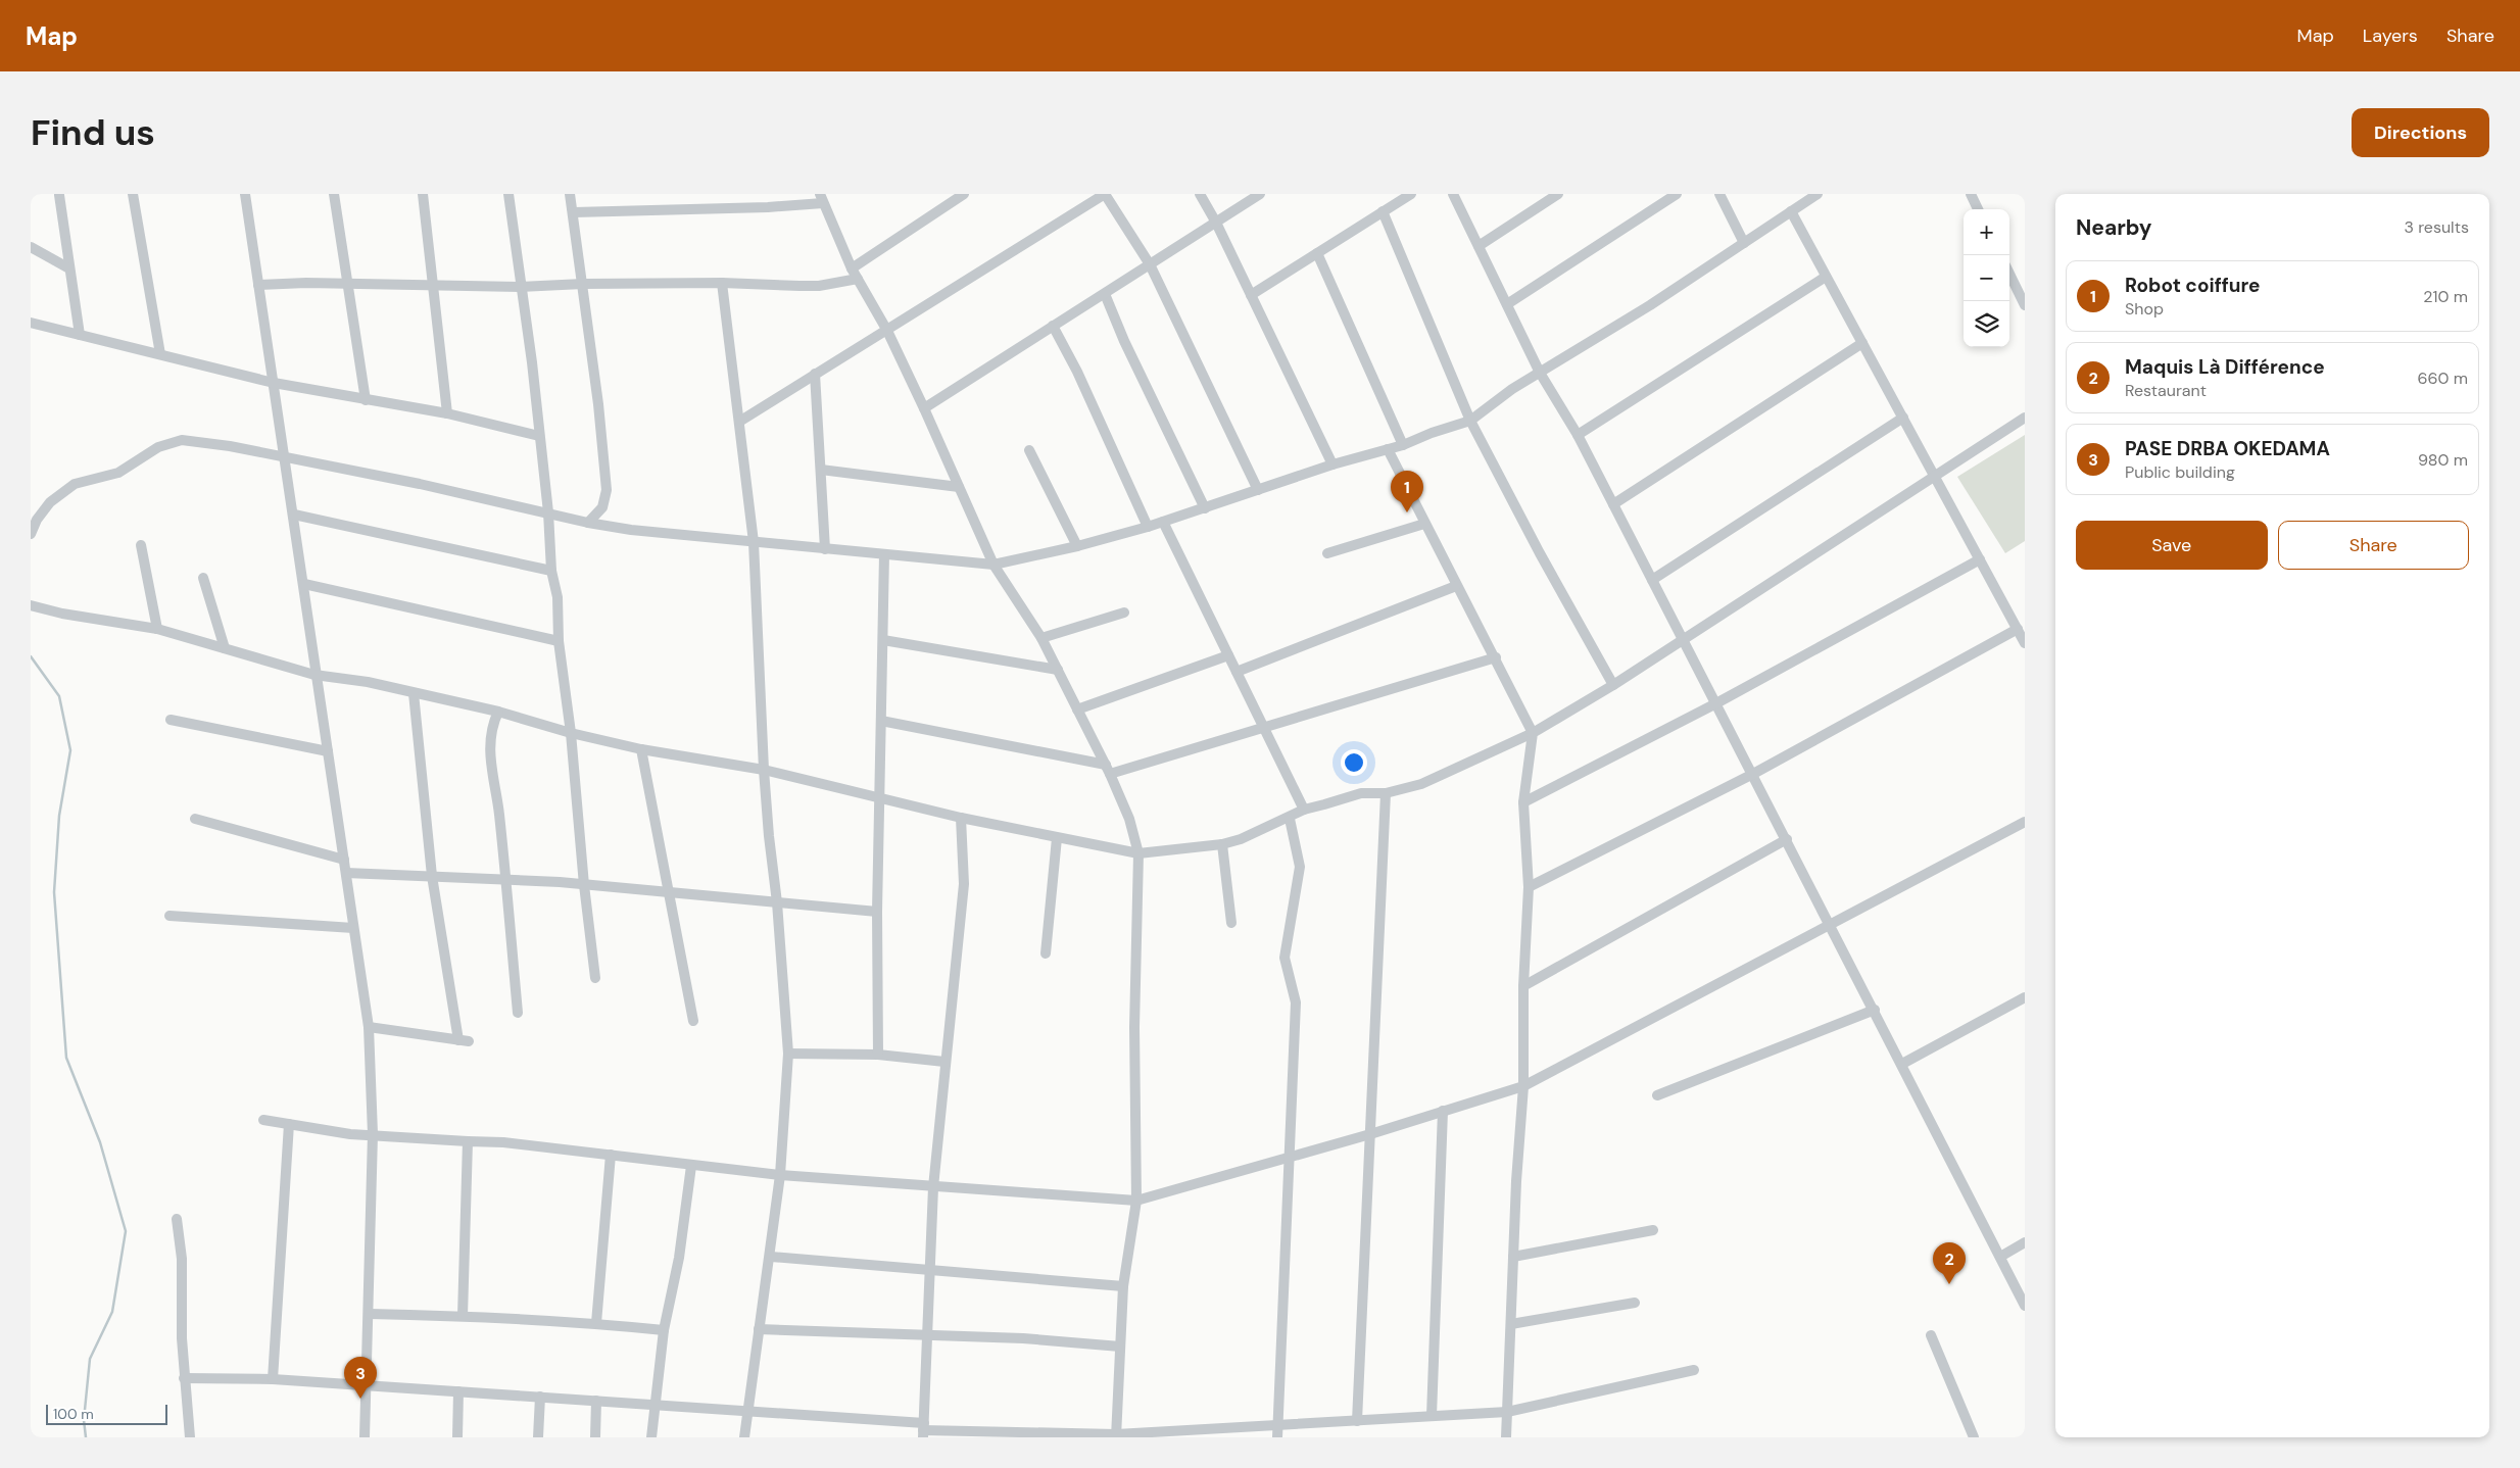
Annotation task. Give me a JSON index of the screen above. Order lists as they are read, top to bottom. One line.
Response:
{"scale_bar":"100 m","page":{"header":"Map","nav":["Map","Layers","Share"],"buttons":["Directions",["Save","Share"]],"title":"Find us","heading":["Nearby","3 results"],"map_buttons":["+","−"],"list":[{"mark":"1","name":"Robot coiffure","note":"Shop","value":"210 m"},{"mark":"2","name":"Maquis Là Différence","note":"Restaurant","value":"660 m"},{"mark":"3","name":"PASE DRBA OKEDAMA","note":"Public building","value":"980 m"}],"pins":["1","2","3"],"scale":"100 m"}}
